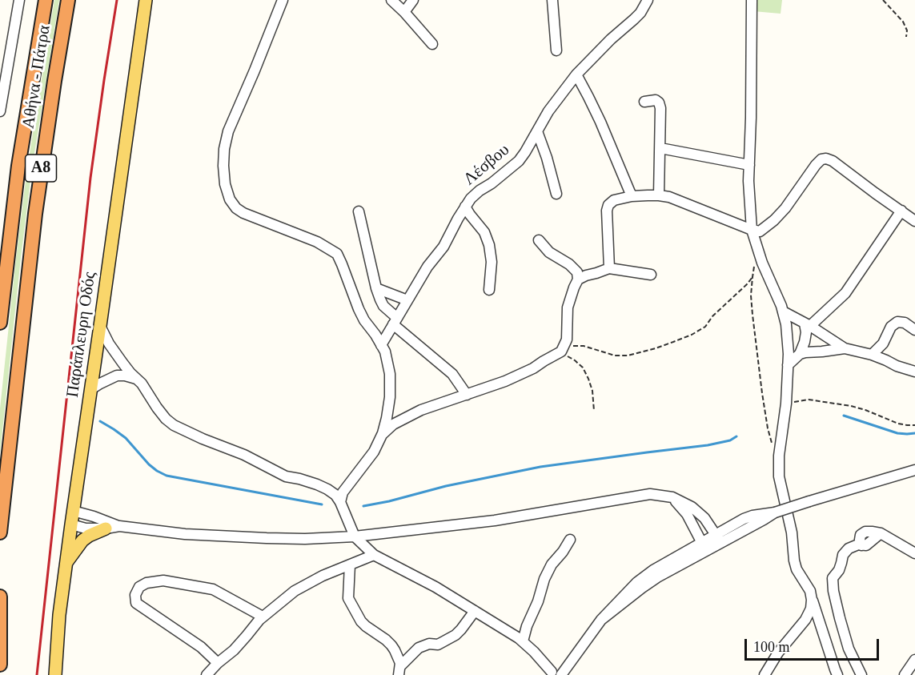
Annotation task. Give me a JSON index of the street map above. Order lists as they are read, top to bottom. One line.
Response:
{"streets":{"highway":["Αθήνα - Πάτρα","Α8"],"main road":["Παράπλευρη Οδός"],"street":["Λέσβου"]},"scale_bar":"100 m"}
